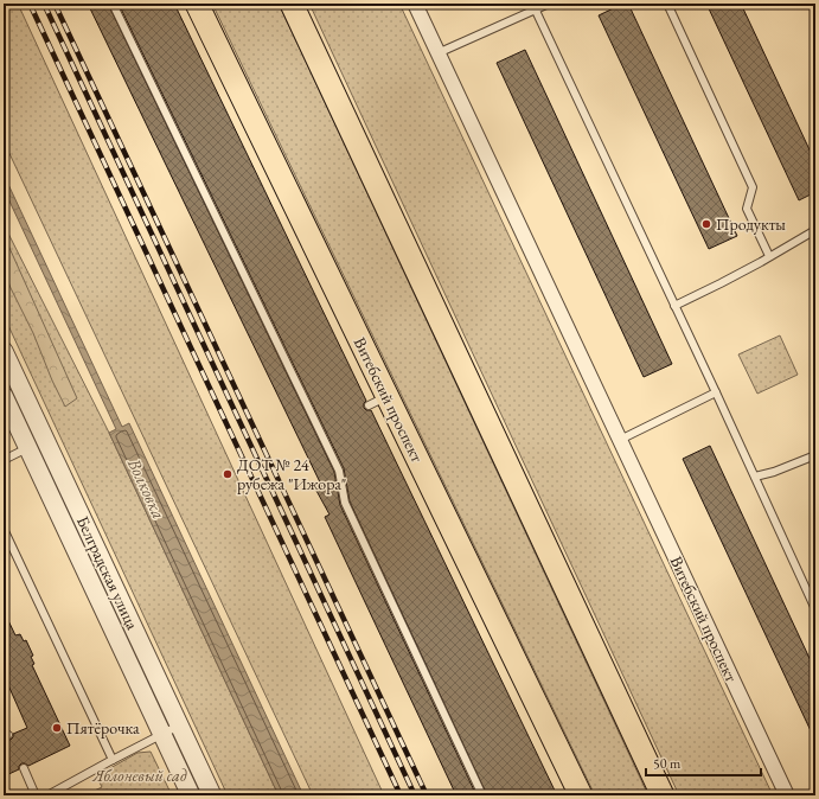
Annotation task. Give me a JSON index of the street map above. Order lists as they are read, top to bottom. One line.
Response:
{"streets":{"main road":["Витебский проспект"],"street":["Белградская улица"]},"water":["Волковка"],"parks":["Яблоневый сад"],"places":["Продукты","ДОТ № 24 рубежа \"Ижора\"","Пятёрочка"],"scale_bar":"50 m"}
